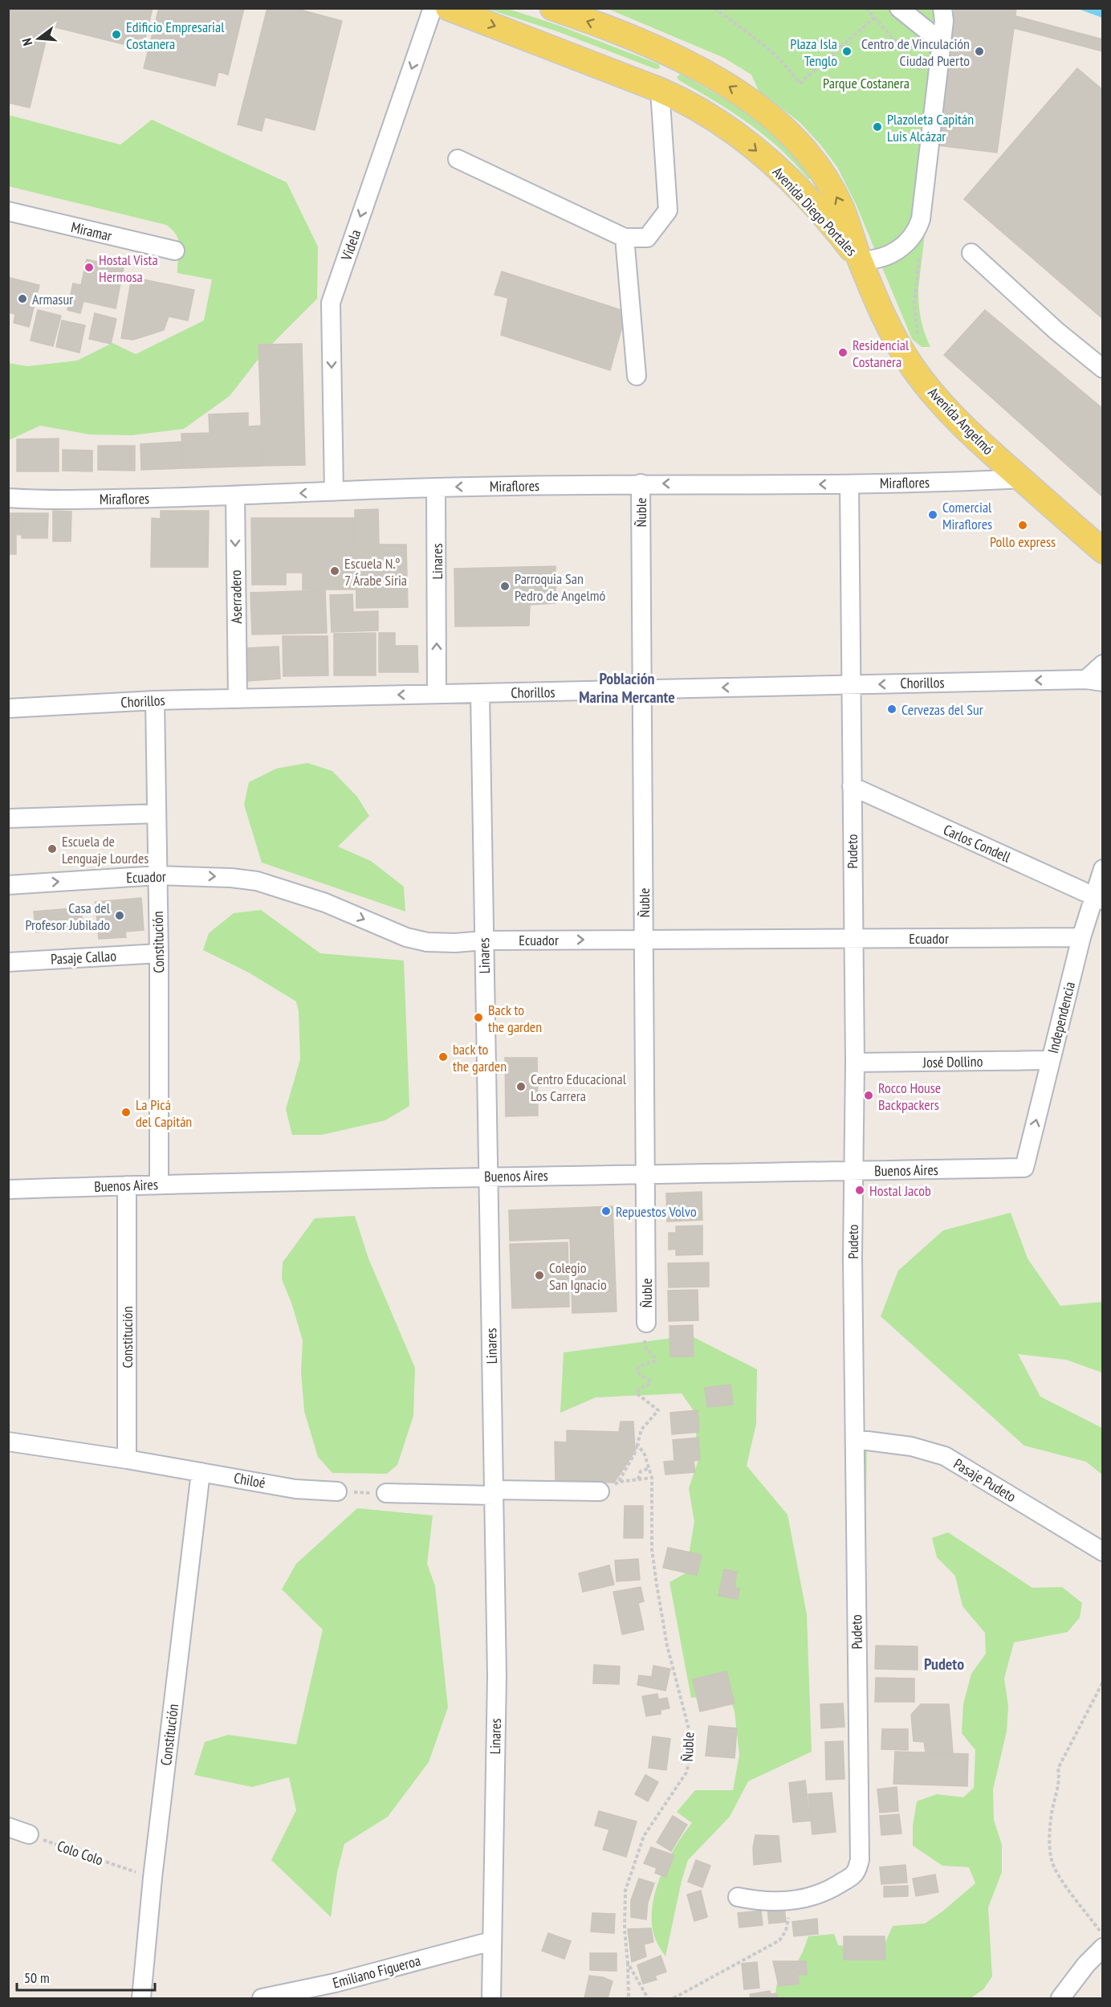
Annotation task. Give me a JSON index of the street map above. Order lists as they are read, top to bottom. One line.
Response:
{"streets":{"main road":["Avenida Diego Portales","Avenida Angelmó"],"street":["Miramar","Videla","Miraflores","Ñuble","Linares","Aserradero","Chorillos","Carlos Condell","Pudeto","Ecuador","Constitución","Pasaje Callao","Independencia","José Dollino","Buenos Aires","Chiloé","Pasaje Pudeto","Emiliano Figueroa"],"path":["Colo Colo"]},"crossings":[["Avenida Diego Portales","Avenida Angelmó"],["Videla","Miraflores"],["Avenida Angelmó","Miraflores"],["Miraflores","Ñuble"],["Miraflores","Linares"],["Miraflores","Aserradero"],["Miraflores","Pudeto"],["Ñuble","Chorillos"],["Ñuble","Ecuador"],["Ñuble","Buenos Aires"],["Linares","Chorillos"],["Linares","Ecuador"],["Linares","Buenos Aires"],["Linares","Emiliano Figueroa"],["Aserradero","Chorillos"],["Chorillos","Pudeto"],["Chorillos","Constitución"],["Carlos Condell","Pudeto"],["Carlos Condell","Independencia"],["Pudeto","Ecuador"],["Pudeto","José Dollino"],["Pudeto","Buenos Aires"],["Pudeto","Pasaje Pudeto"],["Ecuador","Constitución"],["Ecuador","Independencia"],["Constitución","Pasaje Callao"],["Constitución","Buenos Aires"],["Constitución","Chiloé"],["Constitución","Colo Colo"],["Independencia","José Dollino"],["Independencia","Buenos Aires"]],"one_way":["Videla","Miraflores","Aserradero","Chorillos","Ecuador","Independencia"],"districts":["Población Marina Mercante","Pudeto"],"parks":["Parque Costanera"],"places":["Edificio Empresarial Costanera","Plaza Isla Tenglo","Centro de Vinculación Ciudad Puerto","Plazoleta Capitán Luis Alcázar","Hostal Vista Hermosa","Armasur","Residencial Costanera","Comercial Miraflores","Pollo express","Escuela N.º 7 Árabe Siria","Parroquia San Pedro de Angelmó","Cervezas del Sur","Escuela de Lenguaje Lourdes","Casa del Profesor Jubilado","Back to the garden","back to the garden","Centro Educacional Los Carrera","Rocco House Backpackers","La Picá del Capitán","Hostal Jacob","Repuestos Volvo","Colegio San Ignacio"],"scale_bar":"50 m","north":"left"}
